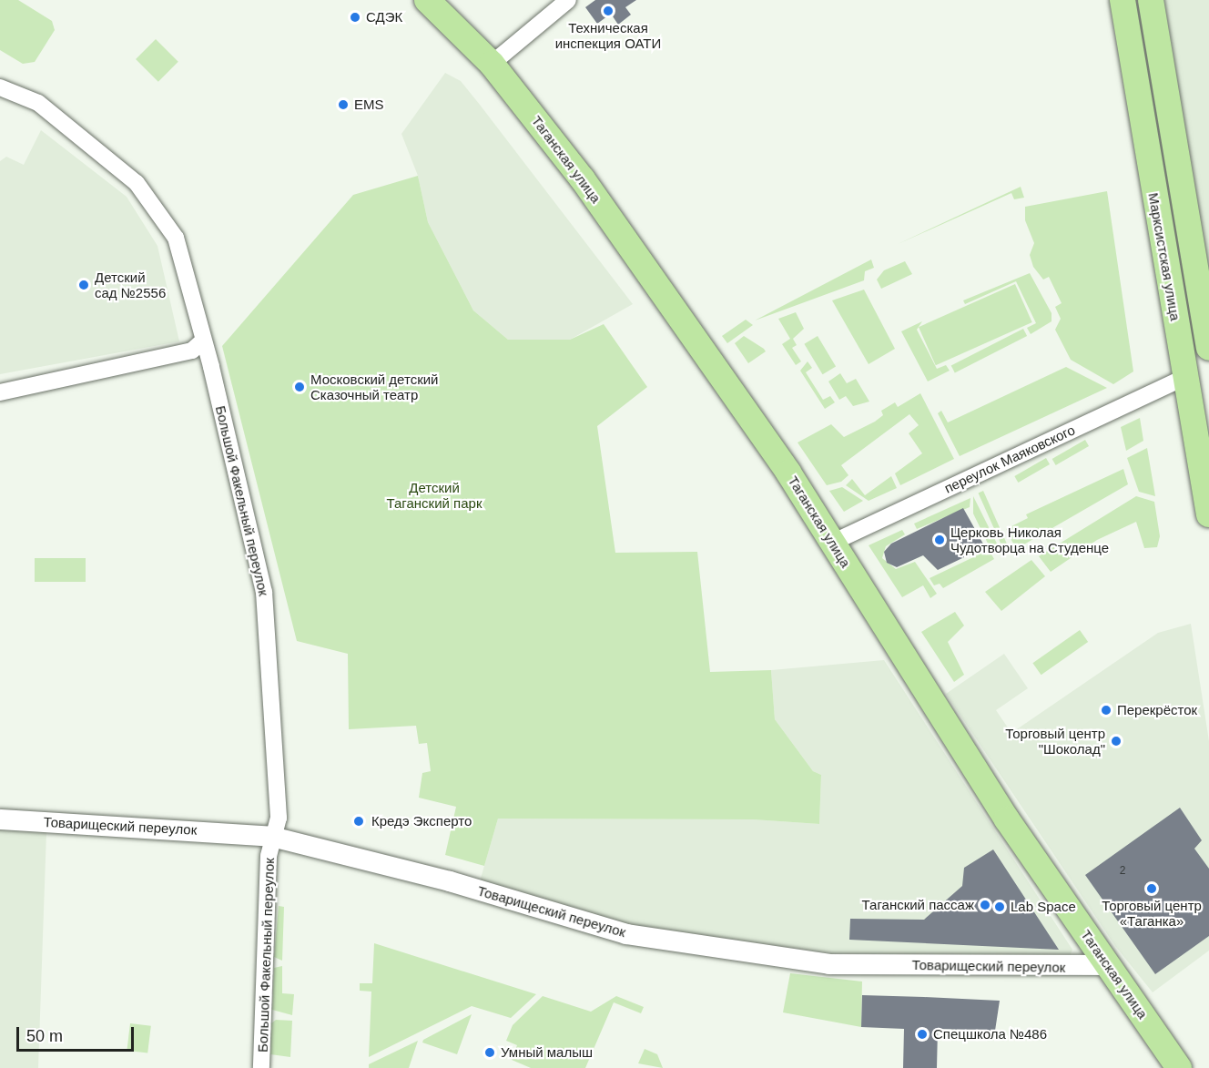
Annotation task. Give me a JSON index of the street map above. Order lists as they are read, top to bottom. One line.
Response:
{"streets":{"main road":["Таганская улица","Марксистская улица"],"street":["переулок Маяковского","Большой Факельный переулок","Товарищеский переулок"]},"crossings":[["Таганская улица","переулок Маяковского"],["Таганская улица","Товарищеский переулок"],["Марксистская улица","переулок Маяковского"],["Большой Факельный переулок","Товарищеский переулок"]],"parks":["Детский Таганский парк"],"places":["Техническая инспекция ОАТИ","СДЭК","EMS","Детский сад №2556","Московский детский Сказочный театр","Церковь Николая Чудотворца на Студенце","Перекрёсток","Торговый центр \"Шоколад\"","Кредэ Эксперто","Торговый центр «Таганка»","Таганский пассаж","Lab Space","Спецшкола №486","Умный малыш"],"house_numbers":["2"],"scale_bar":"50 m"}
